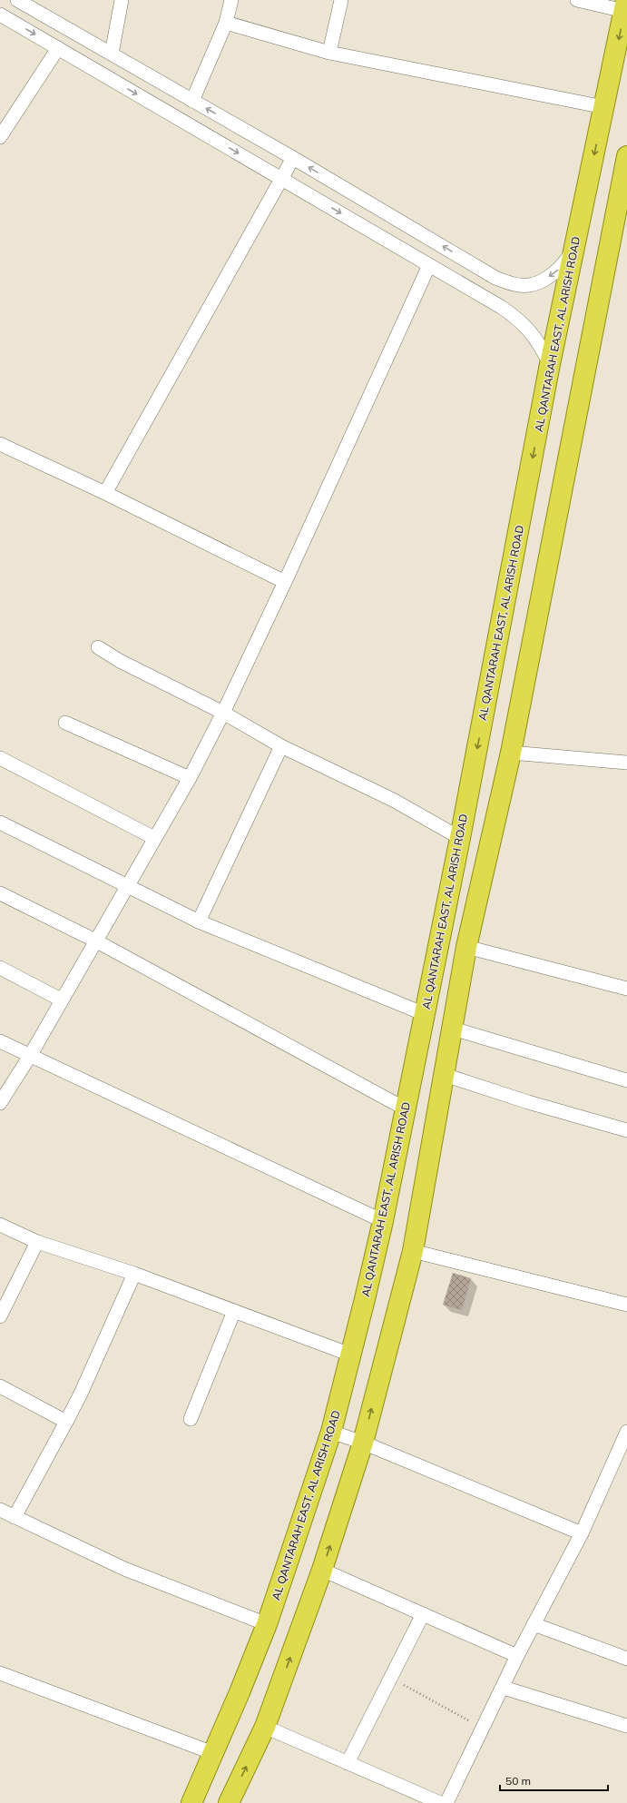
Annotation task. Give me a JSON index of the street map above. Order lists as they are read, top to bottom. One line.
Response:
{"streets":{"highway":["AL QANTARAH EAST, AL ARISH ROAD"]},"scale_bar":"50 m"}
